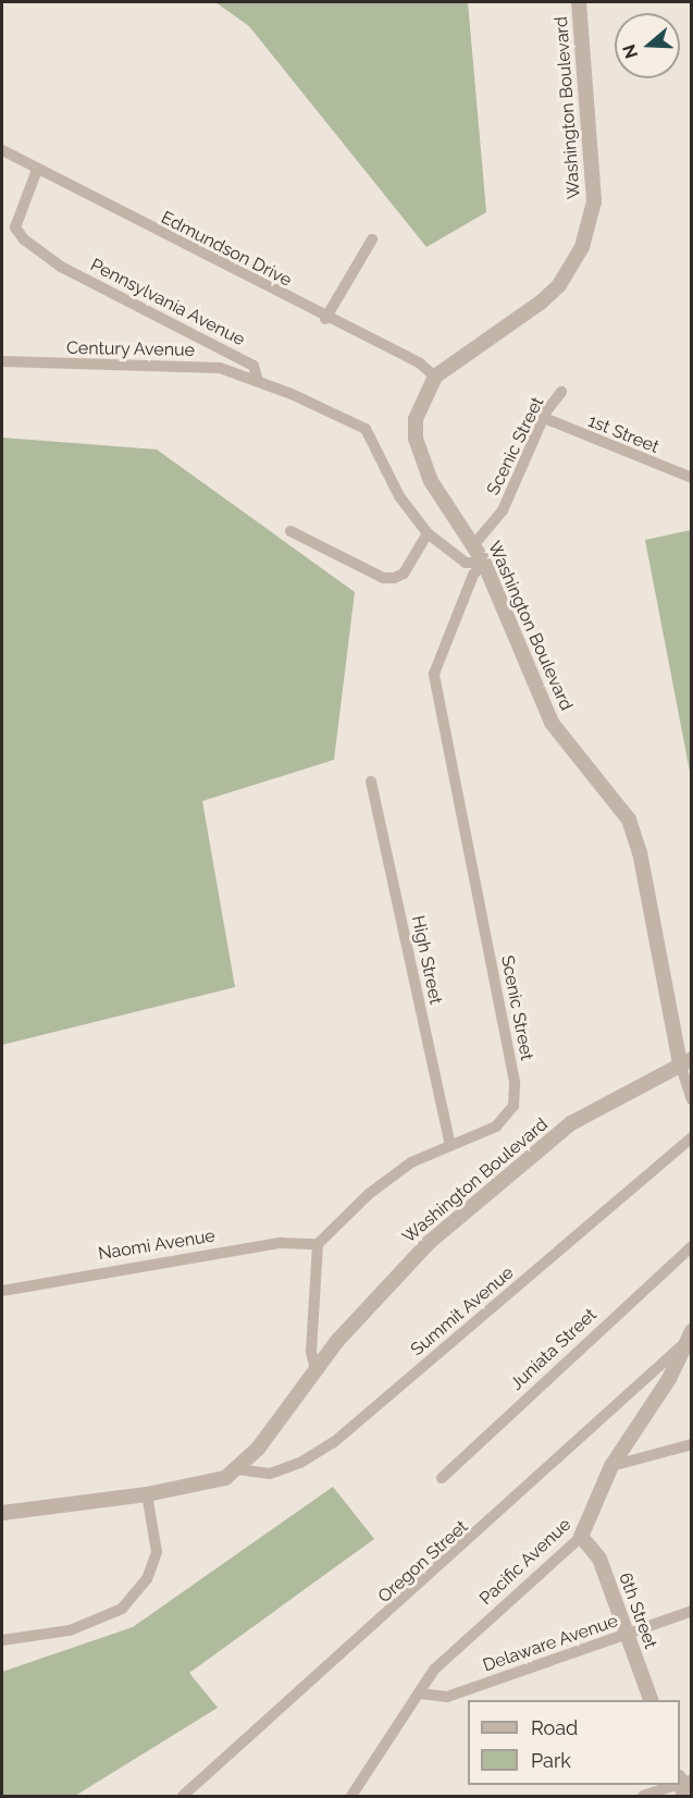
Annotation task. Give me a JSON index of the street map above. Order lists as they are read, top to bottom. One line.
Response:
{"streets":{"street":["Washington Boulevard","Edmundson Drive","Pennsylvania Avenue","Century Avenue","1st Street","Scenic Street","High Street","Naomi Avenue","Summit Avenue","Juniata Street","Oregon Street","Pacific Avenue","6th Street","Delaware Avenue"]},"crossings":[["Washington Boulevard","Edmundson Drive"],["Washington Boulevard","Pennsylvania Avenue"],["Washington Boulevard","Scenic Street"],["Washington Boulevard","Summit Avenue"],["Edmundson Drive","Pennsylvania Avenue"],["Pennsylvania Avenue","Century Avenue"],["Pennsylvania Avenue","Scenic Street"],["1st Street","Scenic Street"],["Scenic Street","High Street"],["Scenic Street","Naomi Avenue"],["Oregon Street","Pacific Avenue"],["Pacific Avenue","6th Street"],["Pacific Avenue","Delaware Avenue"],["6th Street","Delaware Avenue"]],"legend":["Road","Park"],"north":"left"}
